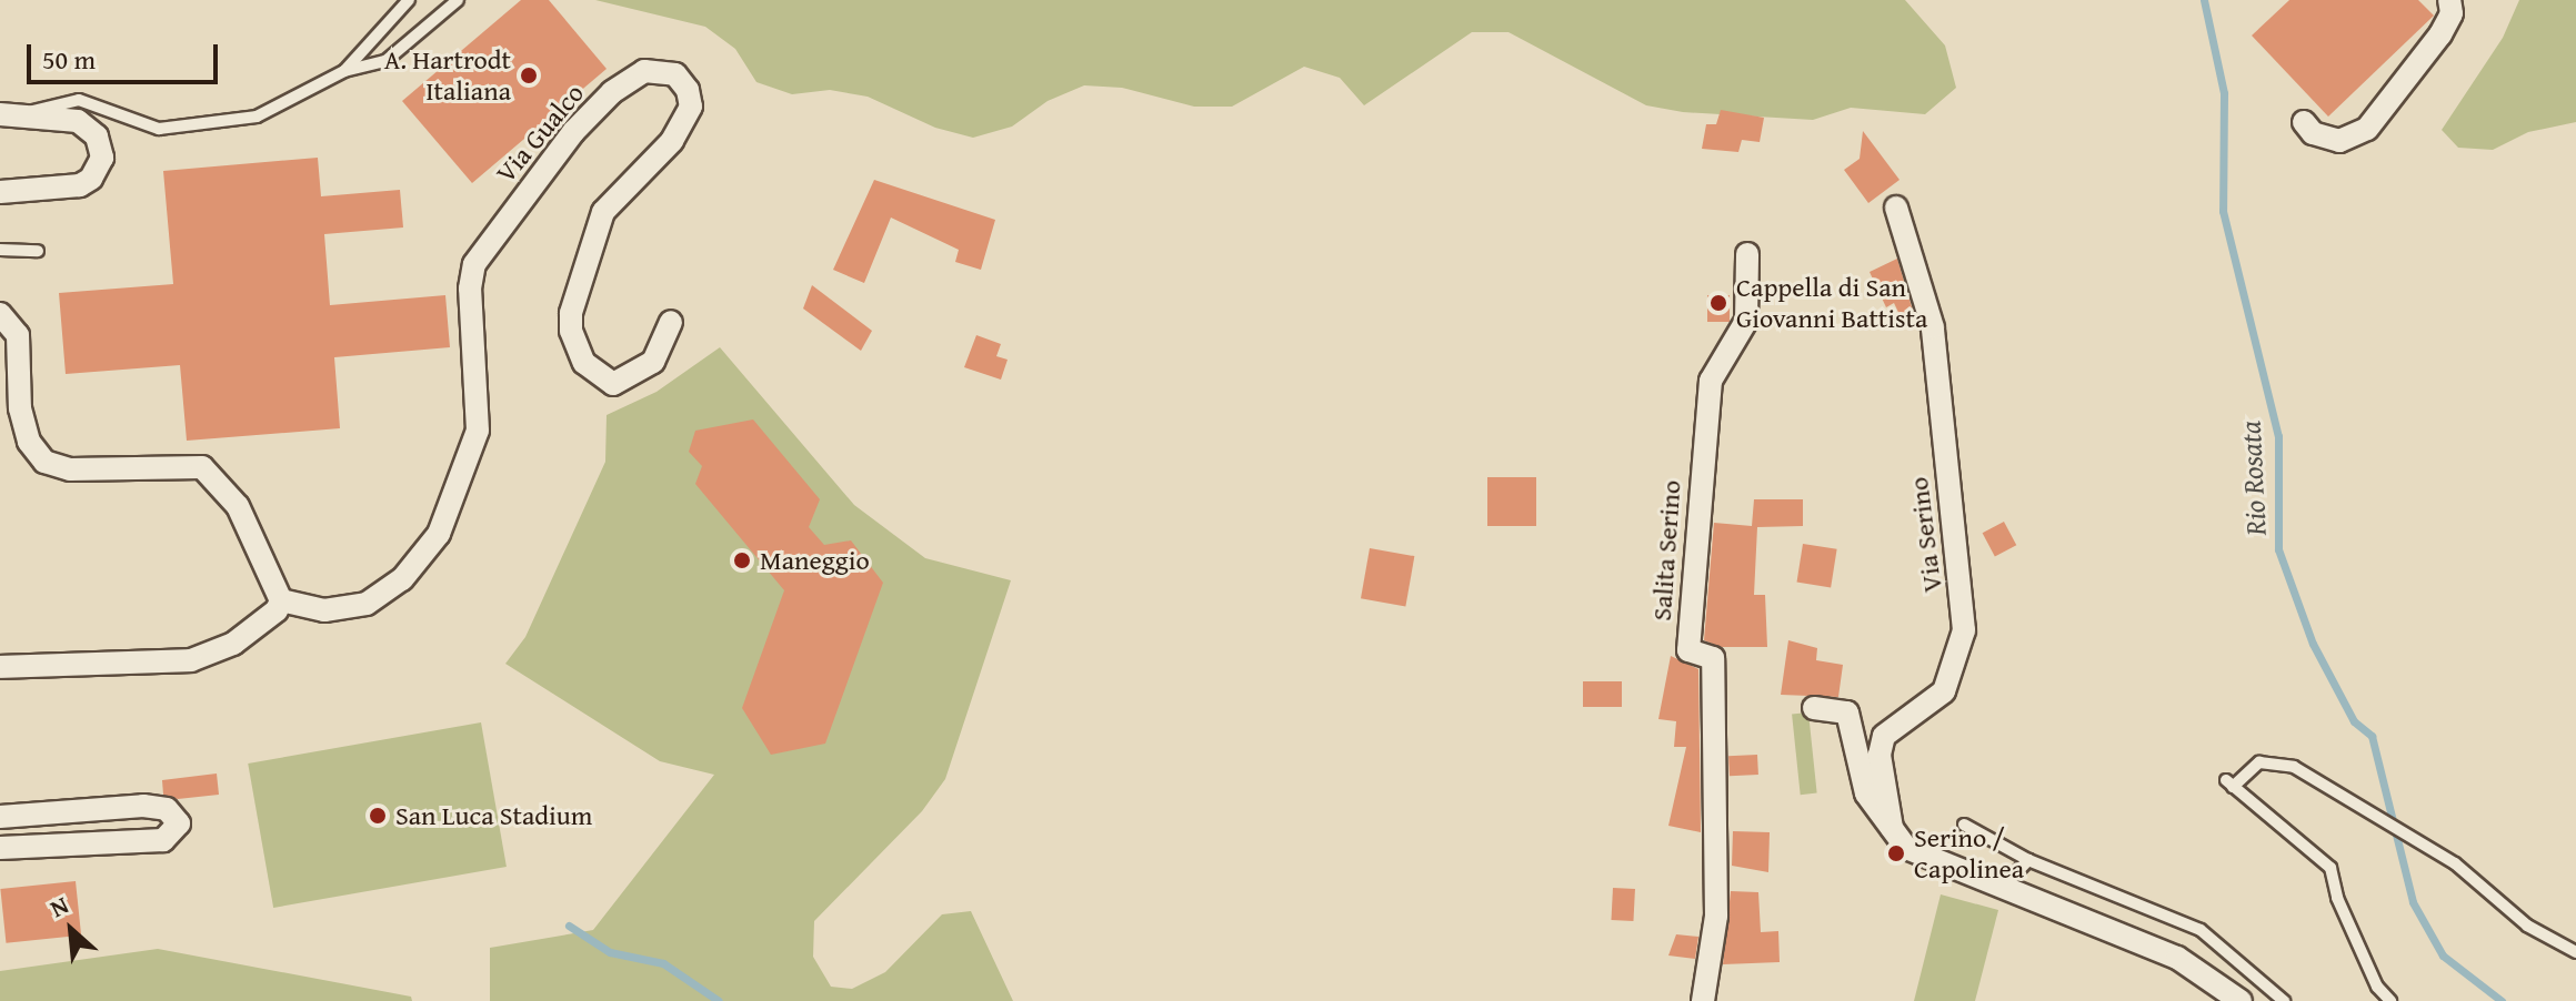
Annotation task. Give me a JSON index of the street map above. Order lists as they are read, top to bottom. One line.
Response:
{"streets":{"street":["Via Gualco","Via Serino","Salita Serino"]},"water":["Rio Rosata"],"places":["A. Hartrodt Italiana","Cappella di San Giovanni Battista","Maneggio","San Luca Stadium","Serino / Capolinea"],"scale_bar":"50 m","north":"top left"}
